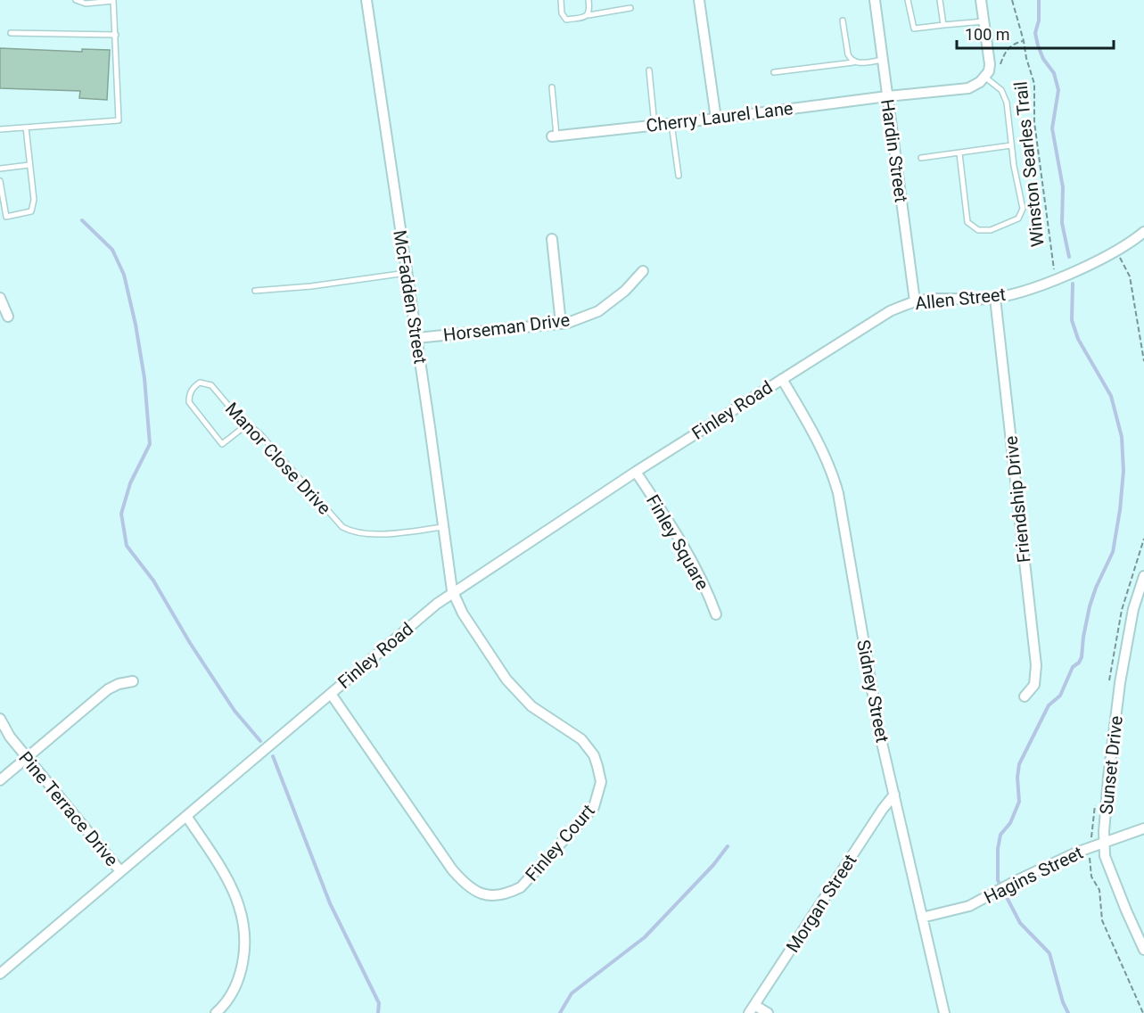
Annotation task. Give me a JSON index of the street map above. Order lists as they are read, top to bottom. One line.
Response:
{"streets":{"street":["Cherry Laurel Lane","Hardin Street","McFadden Street","Allen Street","Horseman Drive","Finley Road","Friendship Drive","Finley Square","Sidney Street","Sunset Drive","Pine Terrace Drive","Finley Court","Hagins Street","Morgan Street"],"lane":["Manor Close Drive"],"path":["Winston Searles Trail"]},"crossings":[["Cherry Laurel Lane","Hardin Street"],["Hardin Street","Allen Street"],["McFadden Street","Horseman Drive"],["McFadden Street","Finley Road"],["McFadden Street","Manor Close Drive"],["McFadden Street","Finley Court"],["Allen Street","Finley Road"],["Allen Street","Friendship Drive"],["Allen Street","Sidney Street"],["Finley Road","Finley Square"],["Finley Road","Sidney Street"],["Finley Road","Pine Terrace Drive"],["Finley Road","Finley Court"],["Sidney Street","Hagins Street"],["Sidney Street","Morgan Street"],["Sunset Drive","Hagins Street"]],"scale_bar":"100 m"}
